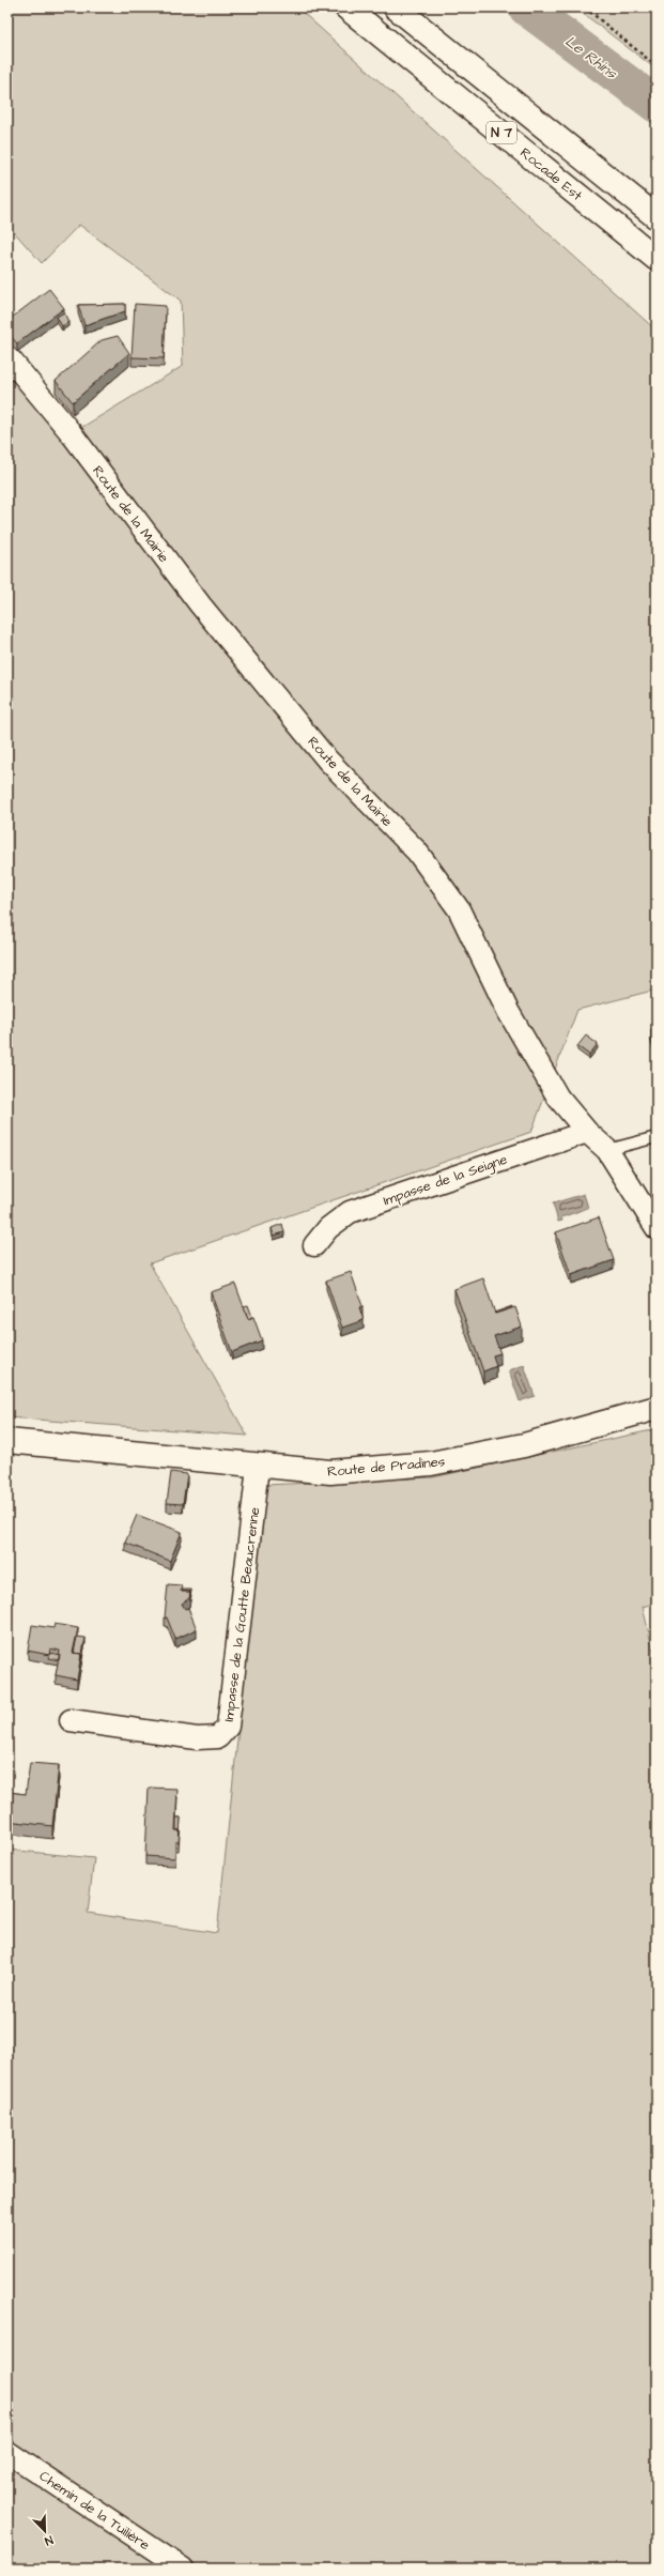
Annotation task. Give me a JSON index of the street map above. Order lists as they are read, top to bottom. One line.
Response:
{"streets":{"main road":["N 7","Rocade Est","Route de Pradines"],"street":["Route de la Mairie","Impasse de la Seigne","Impasse de la Goutte Beaucrenne","Chemin de la Tuilière"]},"crossings":[["Route de la Mairie","Impasse de la Seigne"],["Route de Pradines","Impasse de la Goutte Beaucrenne"]],"water":["Le Rhins"],"north":"bottom right"}
